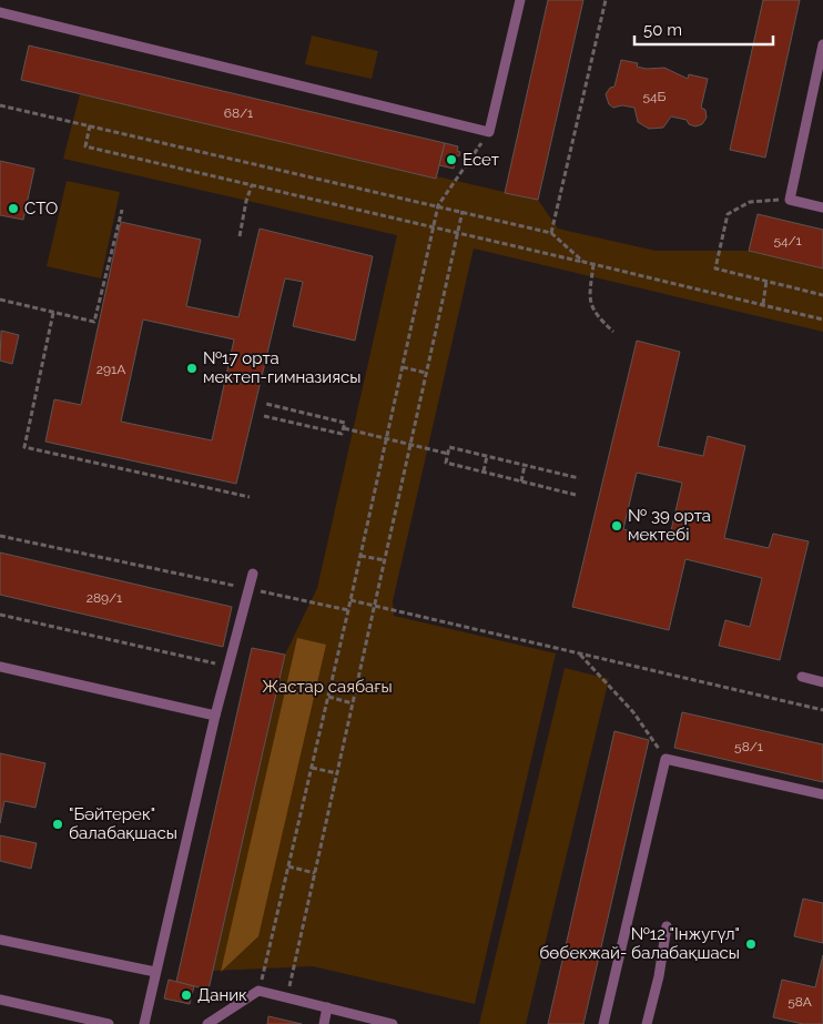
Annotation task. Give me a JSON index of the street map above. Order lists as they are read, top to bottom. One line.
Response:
{"parks":["Жастар саябағы"],"places":["Есет","СТО","№17 орта мектеп-гимназиясы","№ 39 орта мектебі","\"Бәйтерек\" балабақшасы","№12 \"Інжугүл\" бөбекжай- балабақшасы","Даник"],"house_numbers":["54Б","68/1","54/1","291А","289/1","58/1","58А"],"scale_bar":"50 m"}
